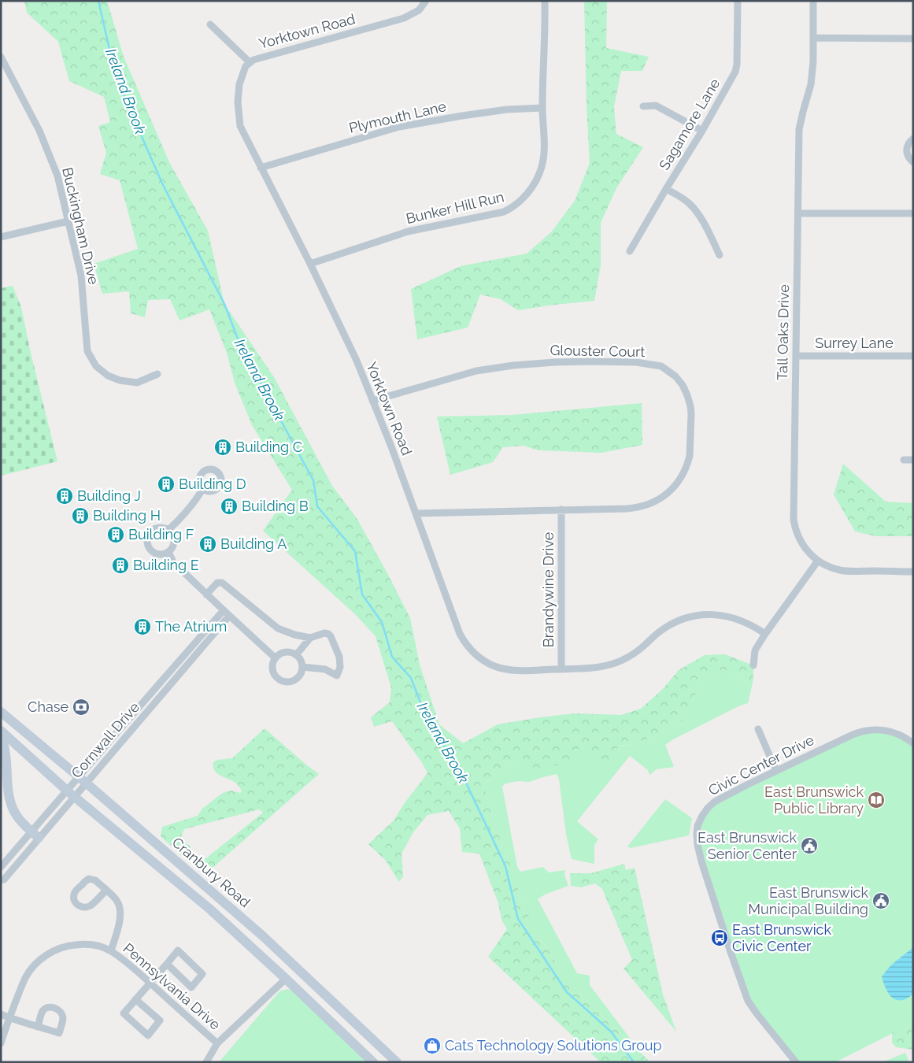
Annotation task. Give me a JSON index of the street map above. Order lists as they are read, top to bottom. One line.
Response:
{"streets":{"main road":["Cranbury Road"],"street":["Yorktown Road","Plymouth Lane","Sagamore Lane","Bunker Hill Run","Buckingham Drive","Tall Oaks Drive","Surrey Lane","Glouster Court","Brandywine Drive","Cornwall Drive","Civic Center Drive","Pennsylvania Drive"]},"crossings":[["Yorktown Road","Plymouth Lane"],["Yorktown Road","Bunker Hill Run"],["Yorktown Road","Glouster Court"],["Yorktown Road","Brandywine Drive"],["Plymouth Lane","Bunker Hill Run"],["Tall Oaks Drive","Surrey Lane"],["Glouster Court","Brandywine Drive"],["Cornwall Drive","Cranbury Road"]],"water":["Ireland Brook"],"places":{"building":["Building C","Building D","Building J","Building B","Building H","Building F","Building A","Building E","The Atrium"],"bank":["Chase"],"library":["East Brunswick Public Library"],"public building":["East Brunswick Senior Center","East Brunswick Municipal Building"],"bus stop":["East Brunswick Civic Center"],"shop":["Cats Technology Solutions Group"]}}
